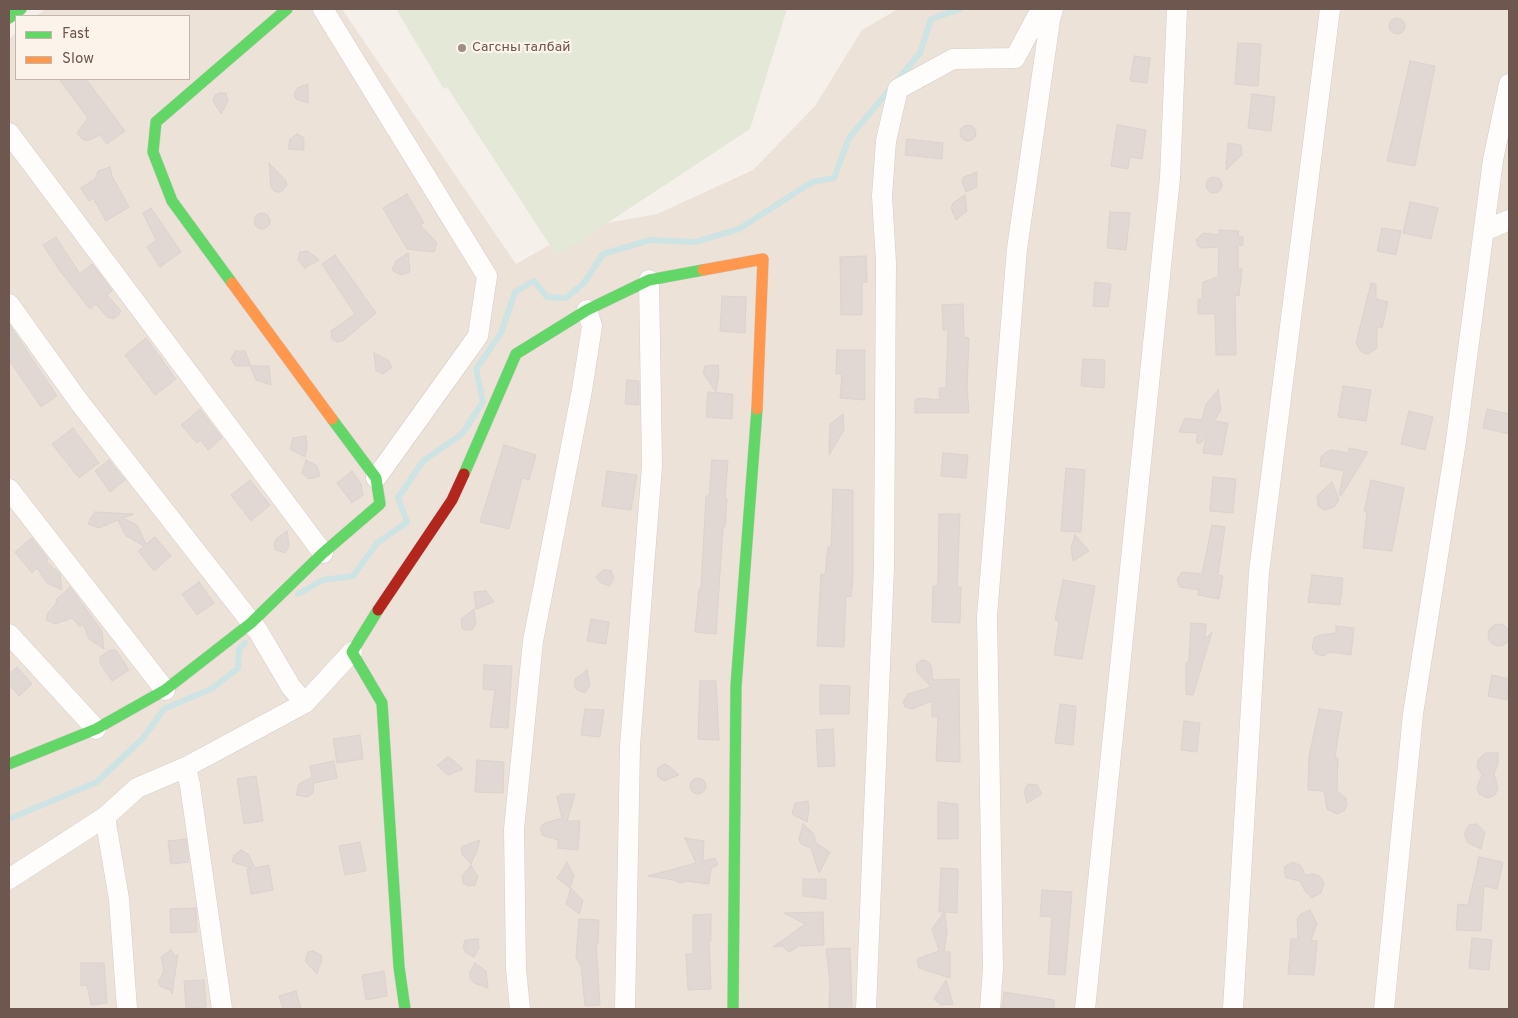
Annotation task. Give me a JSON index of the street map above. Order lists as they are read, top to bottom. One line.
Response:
{"places":["Сагсны талбай"],"legend":["Fast","Slow"]}
